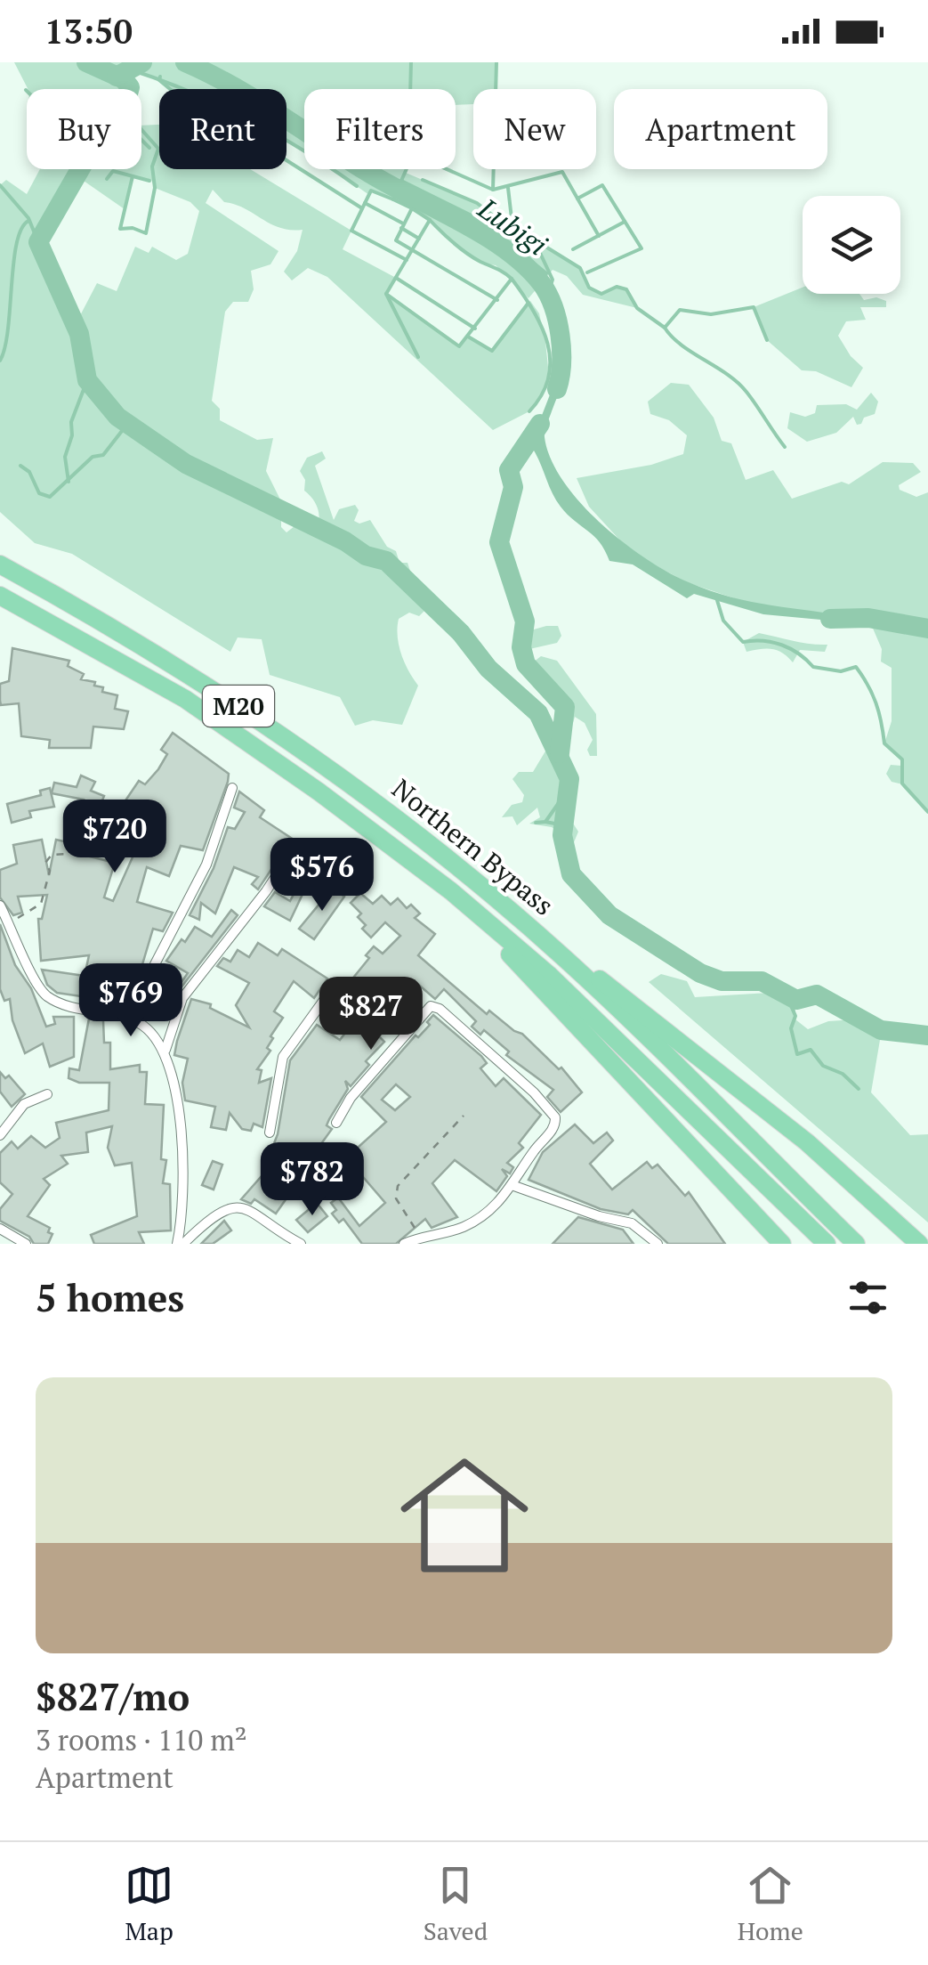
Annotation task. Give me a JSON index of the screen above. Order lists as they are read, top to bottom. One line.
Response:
{"streets":{"highway":["M20","Northern Bypass"]},"water":["Lubigi"],"page":{"status":"13:50","chip":["Buy","Rent","Filters","New","Apartment"],"price":["$720","$576","$769","$827","$782"],"heading":"5 homes","list":[{"name":"$827/mo","note":"3 rooms · 110 m² · Apartment"}],"tabs":["Map","Saved","Home"]}}
